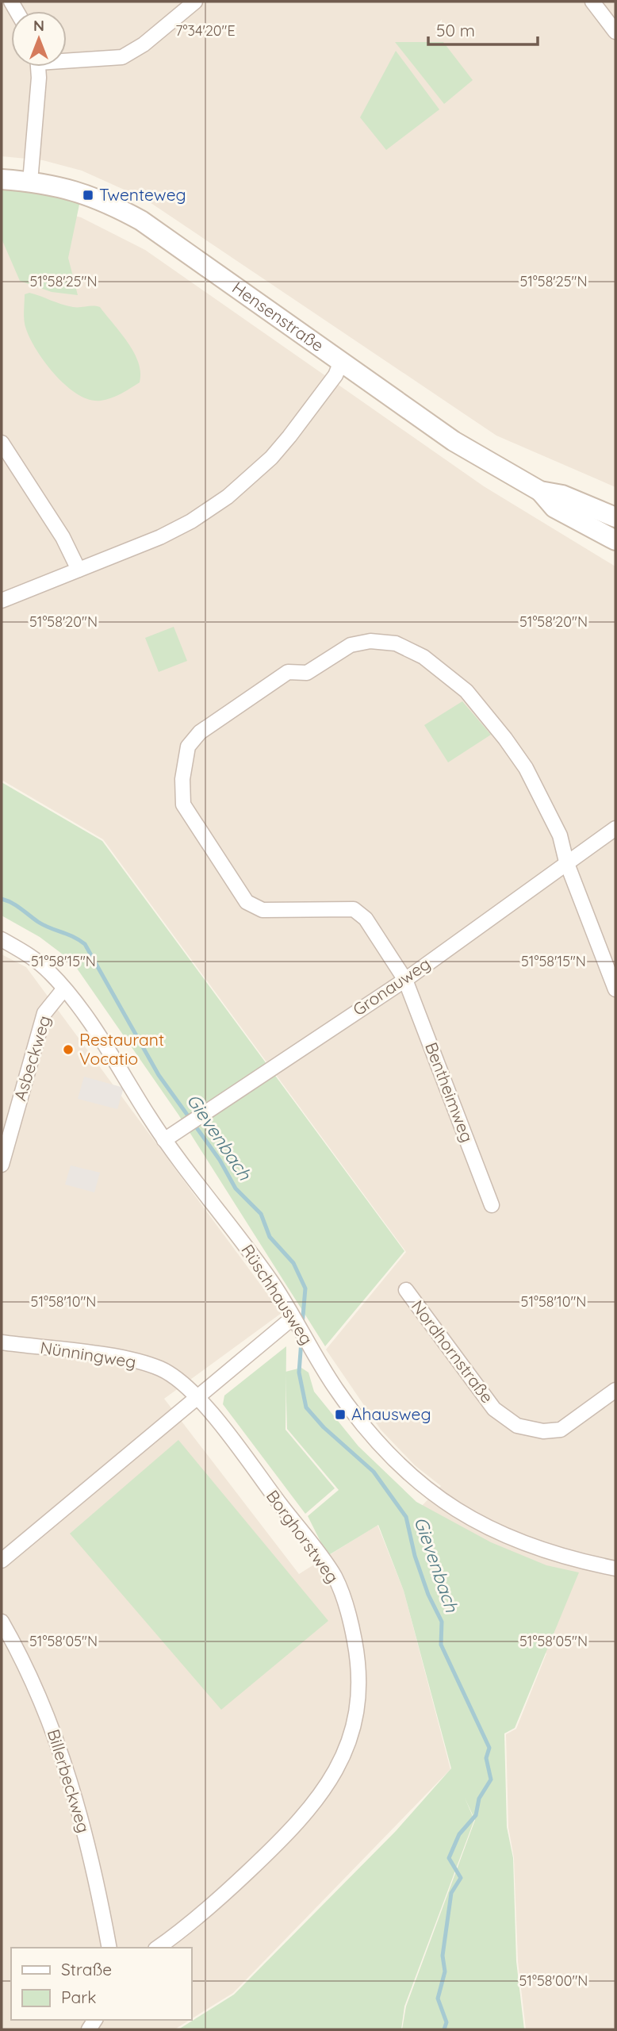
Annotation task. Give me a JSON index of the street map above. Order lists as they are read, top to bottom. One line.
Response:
{"streets":{"main road":["Hensenstraße"],"street":["Gronauweg","Asbeckweg","Bentheimweg","Rüschhausweg","Nordhornstraße","Nünningweg","Borghorstweg","Billerbeckweg"]},"crossings":[["Gronauweg","Bentheimweg"],["Gronauweg","Rüschhausweg"],["Asbeckweg","Rüschhausweg"],["Nünningweg","Borghorstweg"]],"water":["Gievenbach"],"places":{"transit":["Twenteweg","Ahausweg"],"other":["Restaurant Vocatio"]},"legend":["Straße","Park"],"scale_bar":"50 m","north":"top","coordinates":["7°34'20\"E","51°58'25\"N","51°58'20\"N","51°58'15\"N","51°58'10\"N","51°58'05\"N","51°58'00\"N"]}
